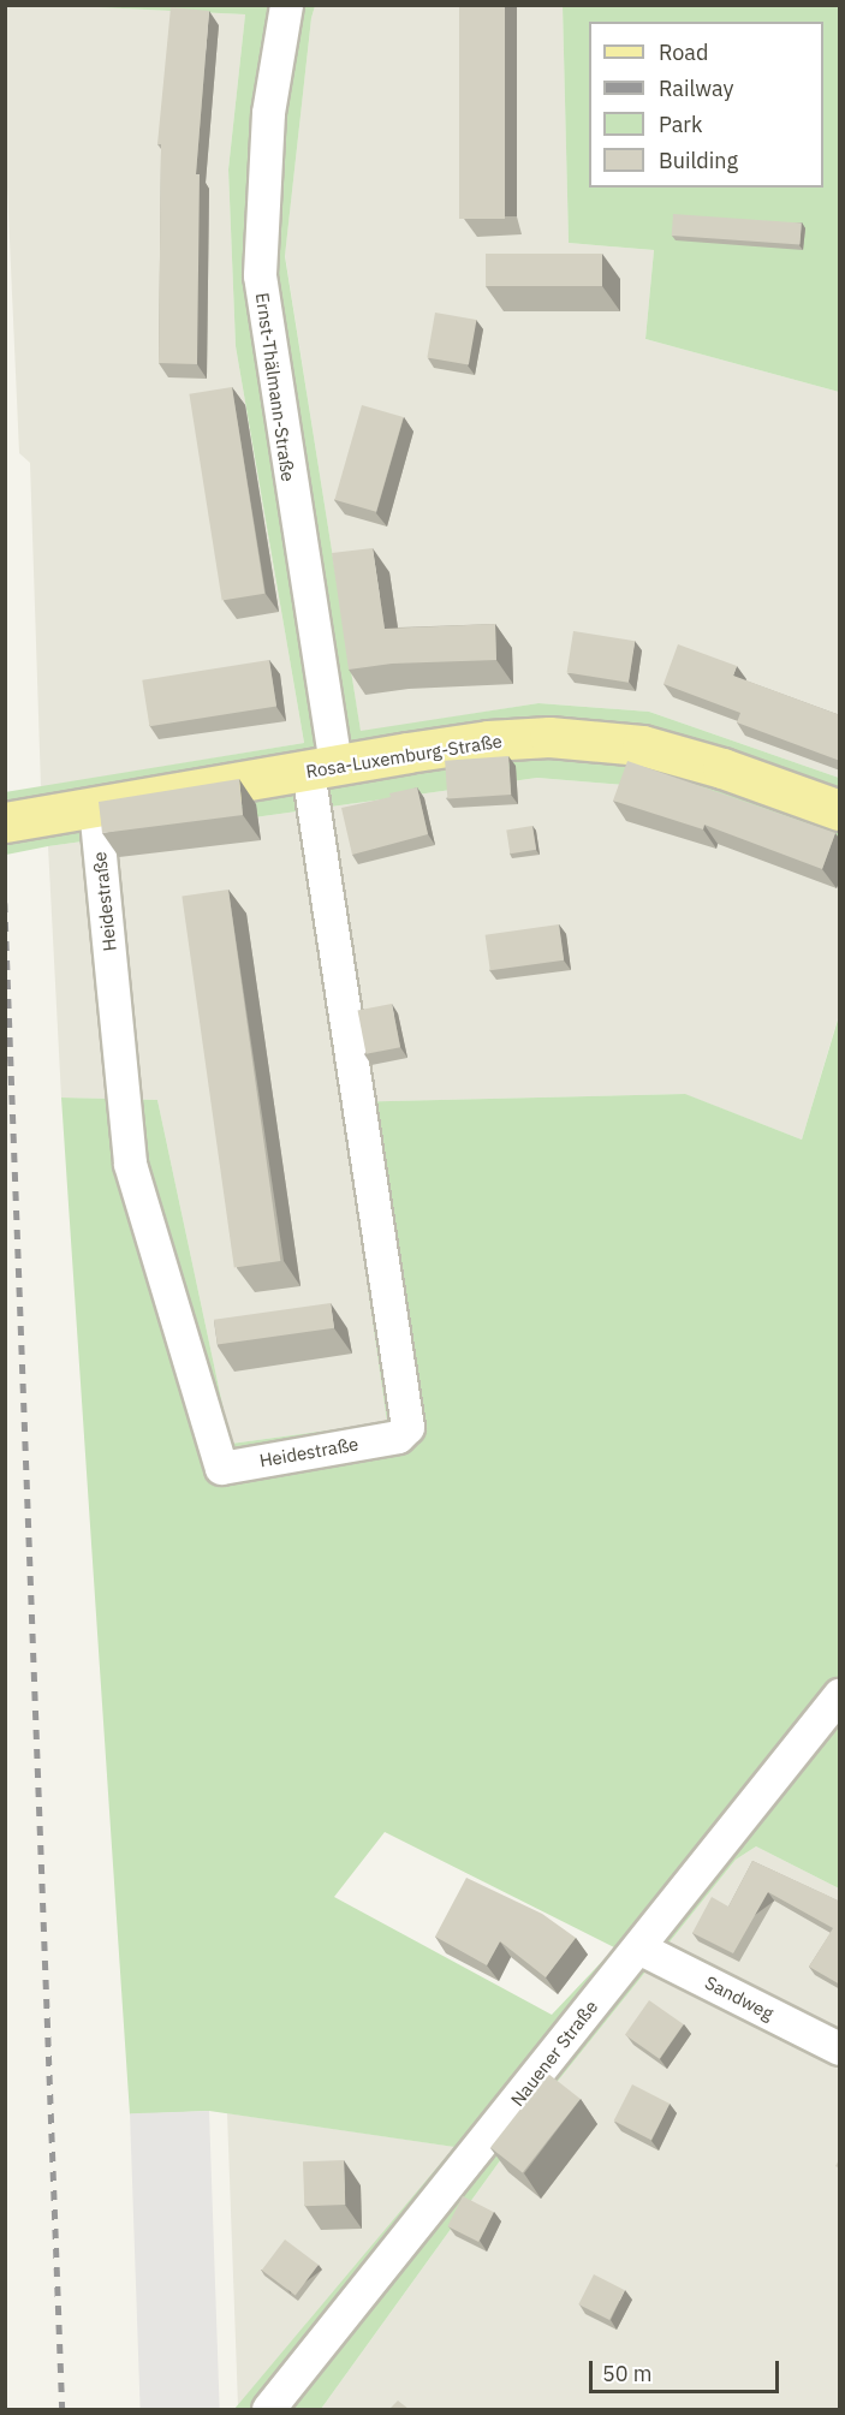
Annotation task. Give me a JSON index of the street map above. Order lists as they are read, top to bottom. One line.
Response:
{"streets":{"main road":["Rosa-Luxemburg-Straße"],"street":["Ernst-Thälmann-Straße","Heidestraße","Sandweg","Nauener Straße"]},"crossings":[["Ernst-Thälmann-Straße","Rosa-Luxemburg-Straße"],["Ernst-Thälmann-Straße","Heidestraße"],["Rosa-Luxemburg-Straße","Heidestraße"],["Sandweg","Nauener Straße"]],"legend":["Road","Railway","Park","Building"],"scale_bar":"50 m"}
